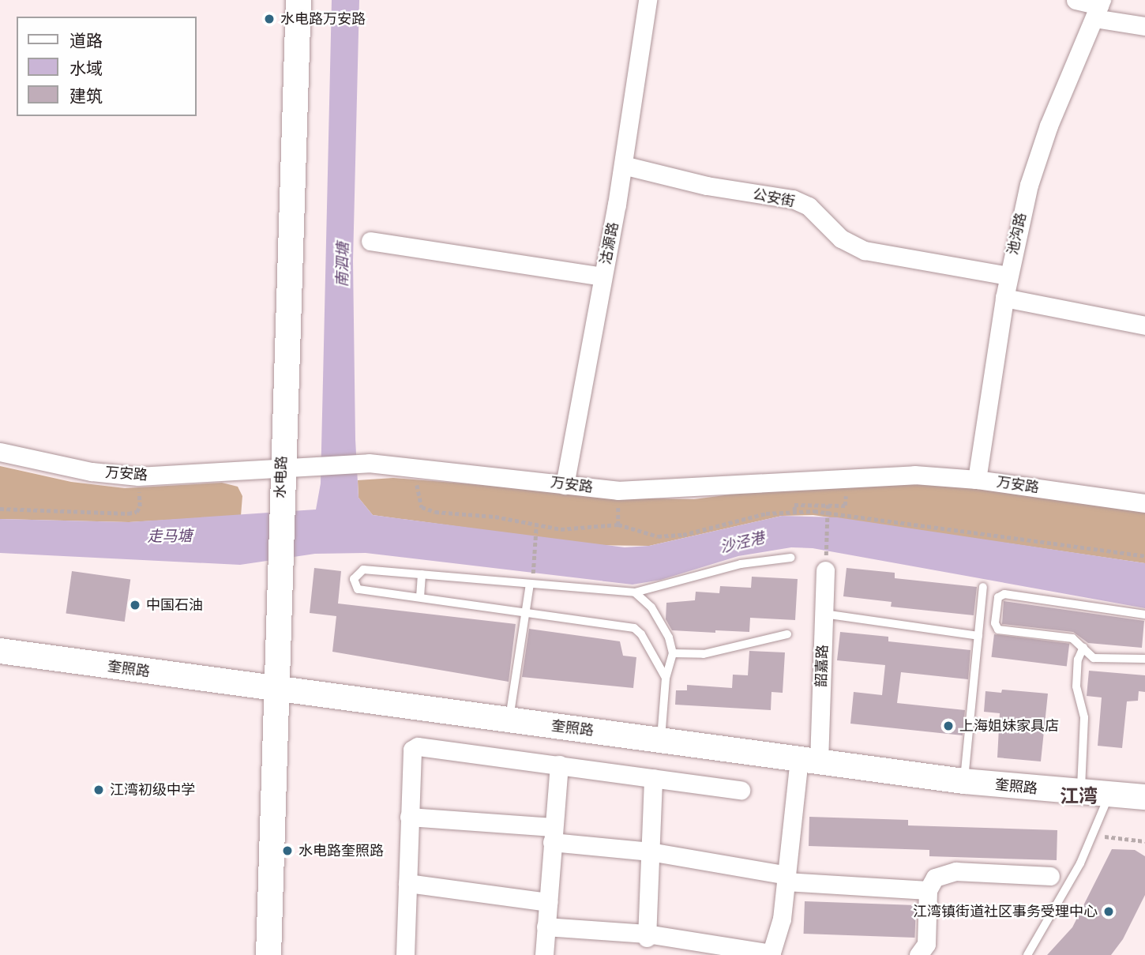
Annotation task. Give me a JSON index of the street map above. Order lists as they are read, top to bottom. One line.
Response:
{"streets":{"main road":["水电路","奎照路"],"street":["公安街","池沟路","沽源路","万安路","韶嘉路"]},"crossings":[["公安街","池沟路"],["公安街","沽源路"],["池沟路","万安路"],["沽源路","万安路"],["万安路","水电路"],["水电路","奎照路"],["韶嘉路","奎照路"]],"districts":["江湾"],"water":["南泗塘","走马塘","沙泾港"],"places":["水电路万安路","中国石油","上海姐妹家具店","江湾初级中学","水电路奎照路","江湾镇街道社区事务受理中心"],"legend":["道路","水域","建筑"]}
